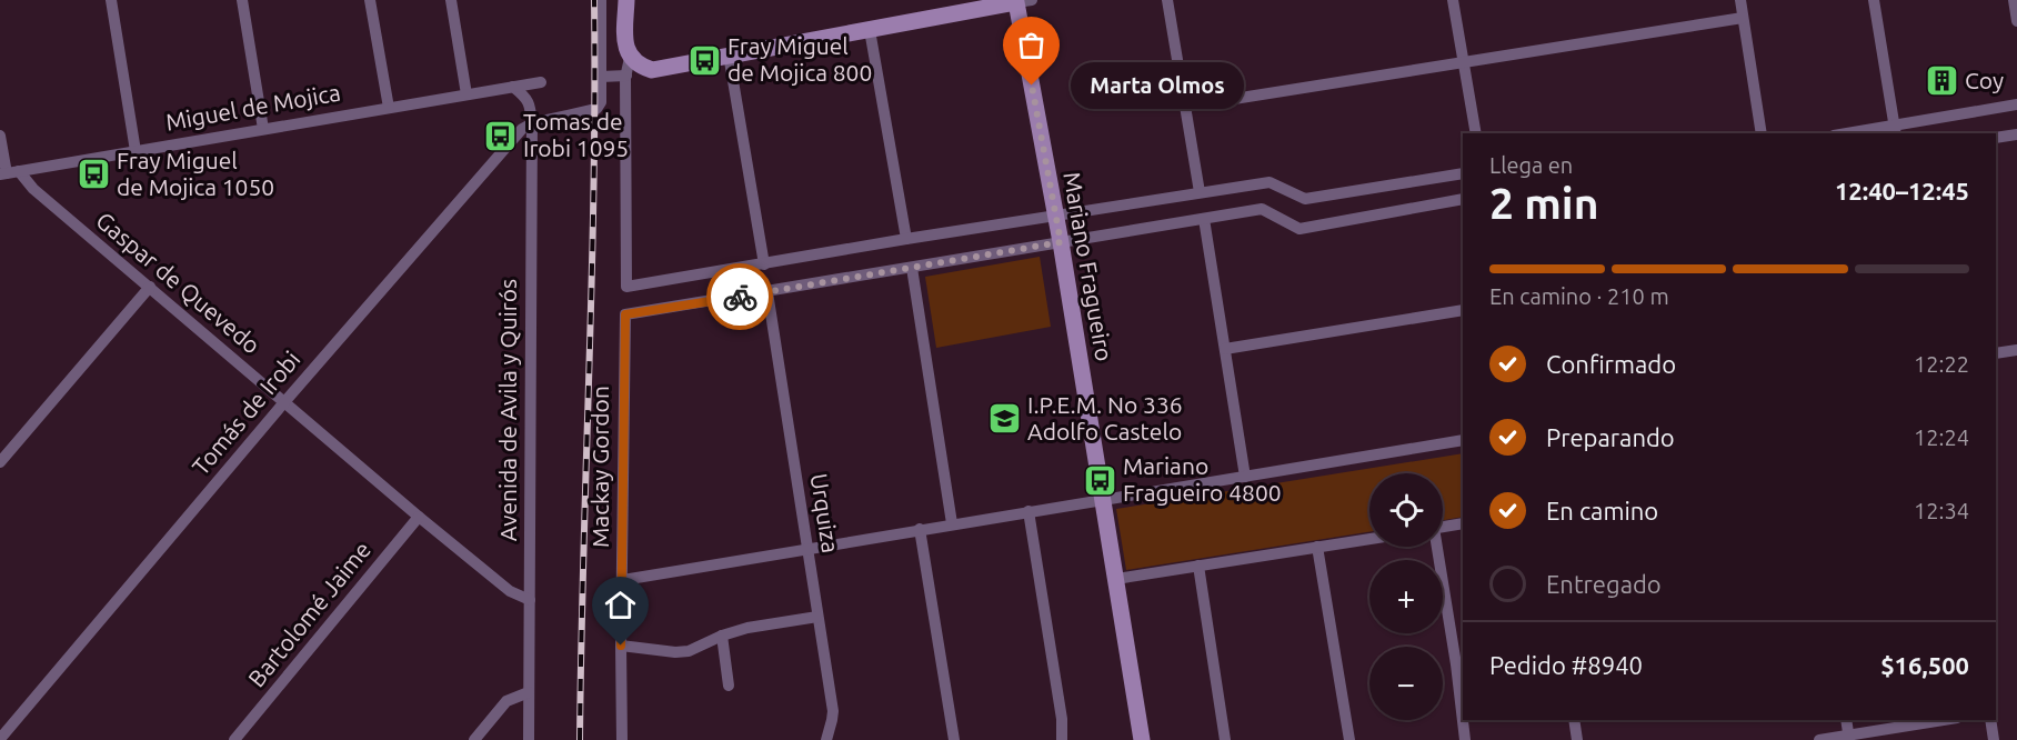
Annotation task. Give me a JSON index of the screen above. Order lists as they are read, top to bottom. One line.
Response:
{"streets":{"main road":["Mariano Fragueiro"],"street":["Miguel de Mojica","Gaspar de Quevedo","Avenida de Avila y Quirós","Tomás de Irobi","Mackay Gordon","Urquiza","Bartolomé Jaime"]},"crossings":[["Miguel de Mojica","Gaspar de Quevedo"],["Miguel de Mojica","Avenida de Avila y Quirós"],["Gaspar de Quevedo","Avenida de Avila y Quirós"],["Gaspar de Quevedo","Tomás de Irobi"],["Gaspar de Quevedo","Bartolomé Jaime"],["Avenida de Avila y Quirós","Tomás de Irobi"],["Mackay Gordon","Urquiza"]],"places":{"bus stop":["Fray Miguel de Mojica 800","Tomas de Irobi 1095","Fray Miguel de Mojica 1050","Mariano Fragueiro 4800"],"building":["Coy"],"other":["Marta Olmos"],"school or university":["I.P.E.M. No 336 Adolfo Castelo"]},"page":{"bubble":"Marta Olmos","heading":["2 min","Llega en","12:40–12:45"],"panel":["Pedido #8940","$16,500"],"bar":"En camino · 210 m","list":[["Confirmado","12:22"],["Preparando","12:24"],["En camino","12:34"],"Entregado"],"map_buttons":["+","−"]}}
